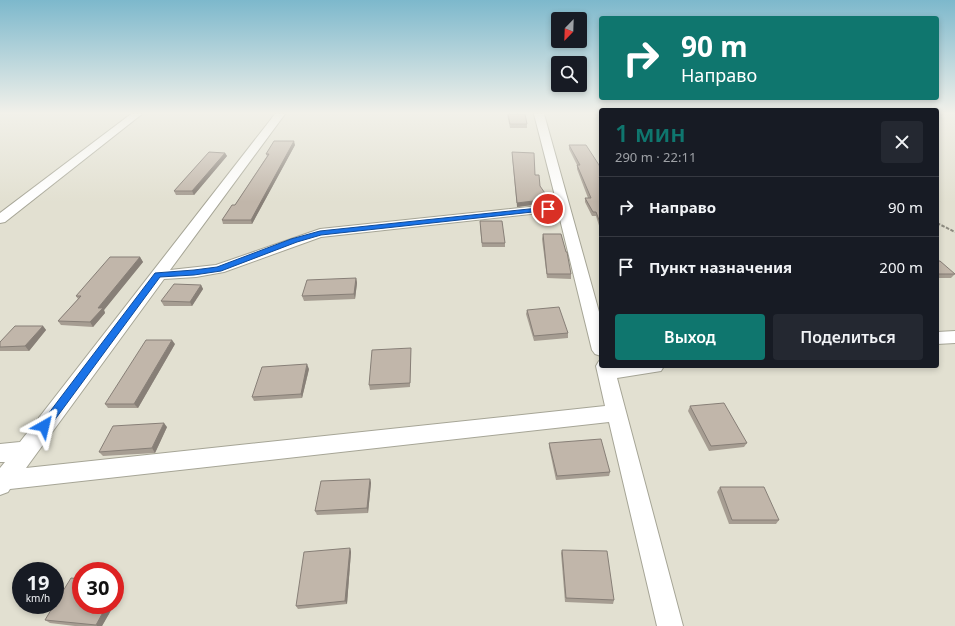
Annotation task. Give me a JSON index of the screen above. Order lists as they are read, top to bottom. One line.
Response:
{"north":"bottom left","page":{"turn":["90 m","Направо"],"heading":["1 мин","290 m · 22:11"],"list":[{"name":"Направо","value":"90 m"},{"name":"Пункт назначения","value":"200 m"}],"buttons":["Выход","Поделиться"],"speed":"19 km/h","limit":"30"}}
